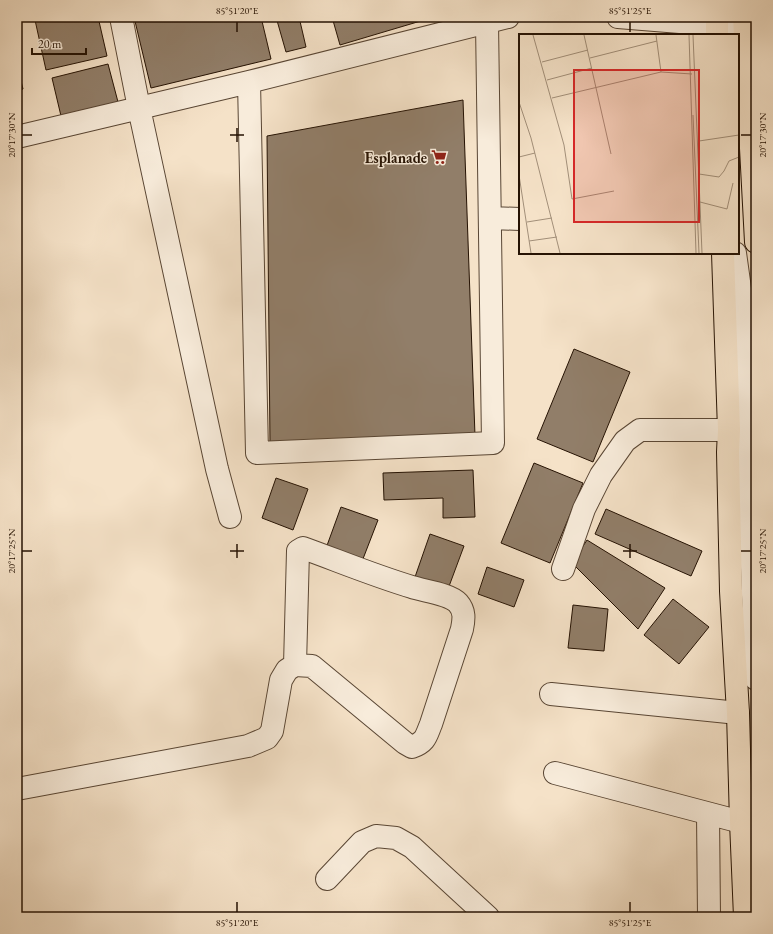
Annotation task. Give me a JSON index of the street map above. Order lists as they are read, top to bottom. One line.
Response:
{"places":{"supermarket":["Esplanade"]},"scale_bar":"20 m","coordinates":["85°51'20\"E","85°51'25\"E","20°17'30\"N","20°17'25\"N"]}
